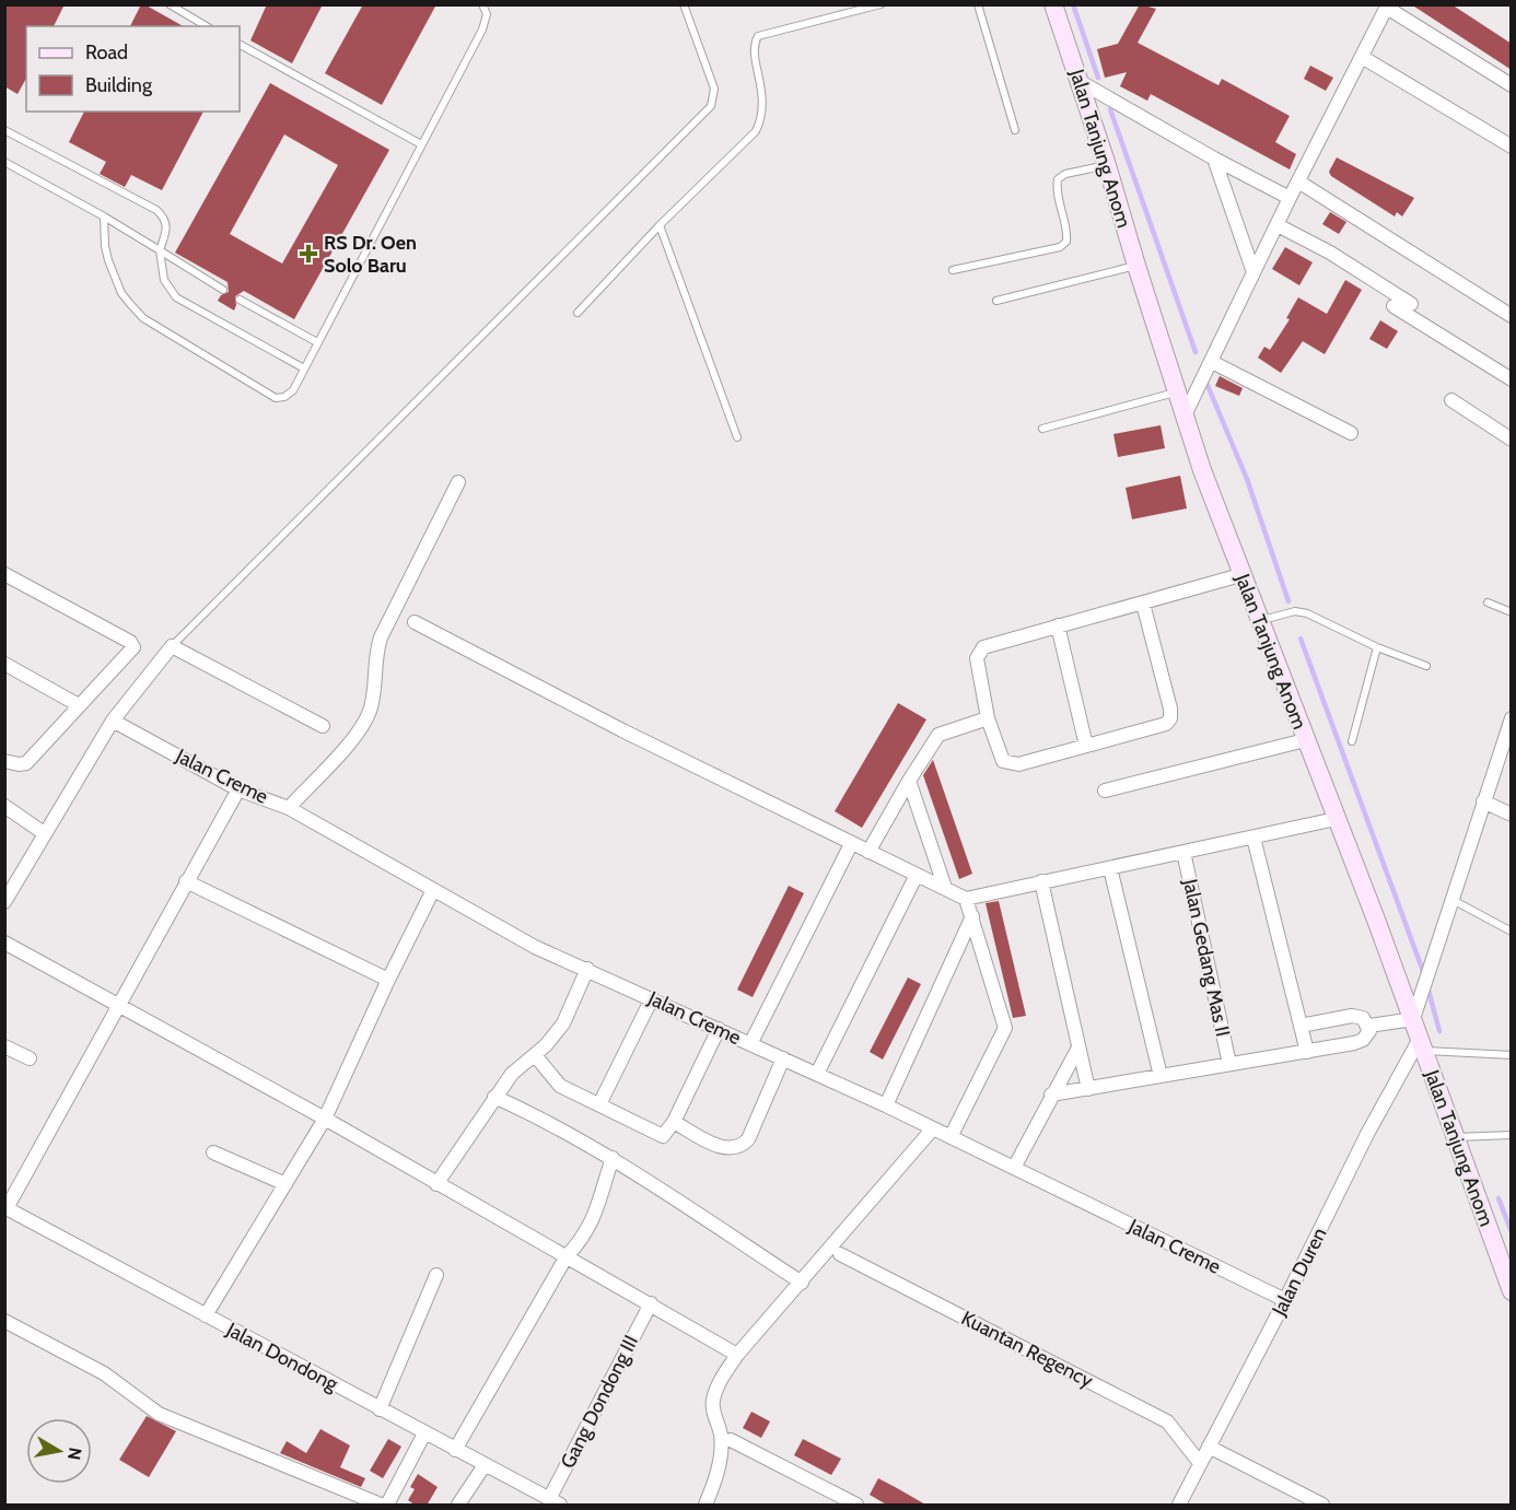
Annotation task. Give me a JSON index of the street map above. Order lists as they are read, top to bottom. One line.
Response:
{"streets":{"main road":["Jalan Tanjung Anom"],"street":["Jalan Creme","Jalan Gedang Mas II","Jalan Duren","Kuantan Regency","Jalan Dondong","Gang Dondong III"]},"crossings":[["Jalan Tanjung Anom","Jalan Duren"],["Jalan Creme","Jalan Duren"],["Jalan Duren","Kuantan Regency"],["Jalan Dondong","Gang Dondong III"]],"places":{"health":["RS Dr. Oen Solo Baru"]},"legend":["Road","Building"],"north":"right"}
